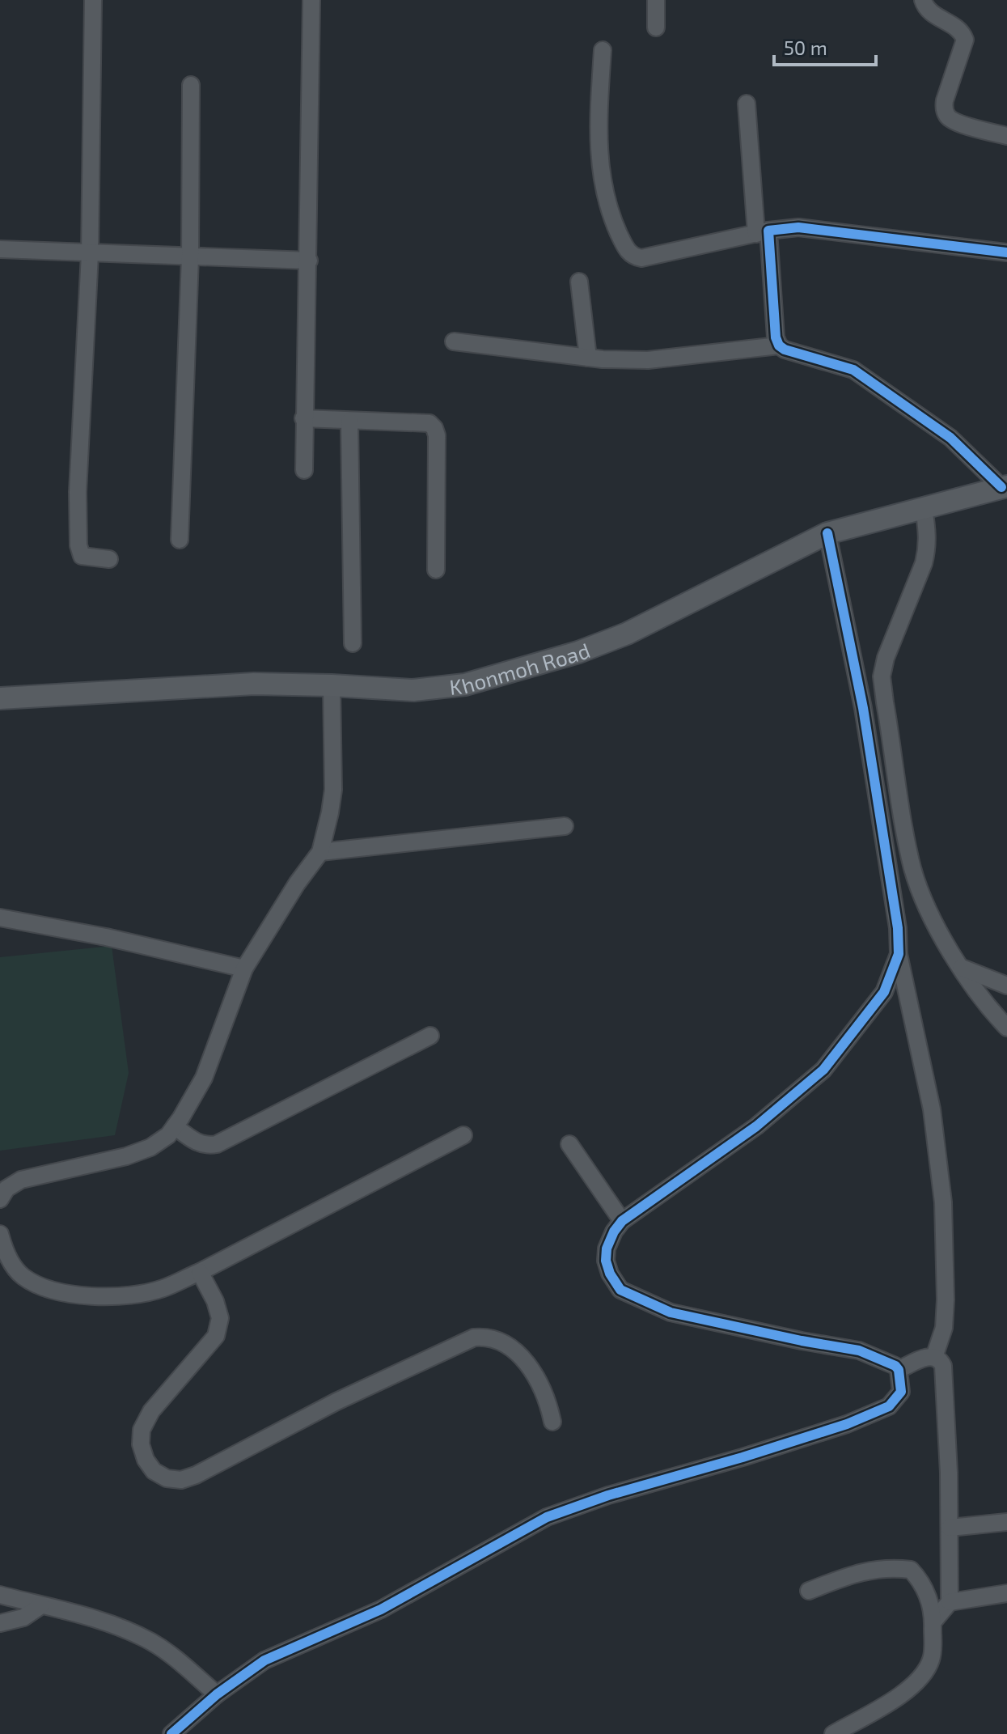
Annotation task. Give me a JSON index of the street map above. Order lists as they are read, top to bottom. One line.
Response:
{"streets":{"main road":["Khonmoh Road"]},"scale_bar":"50 m"}
